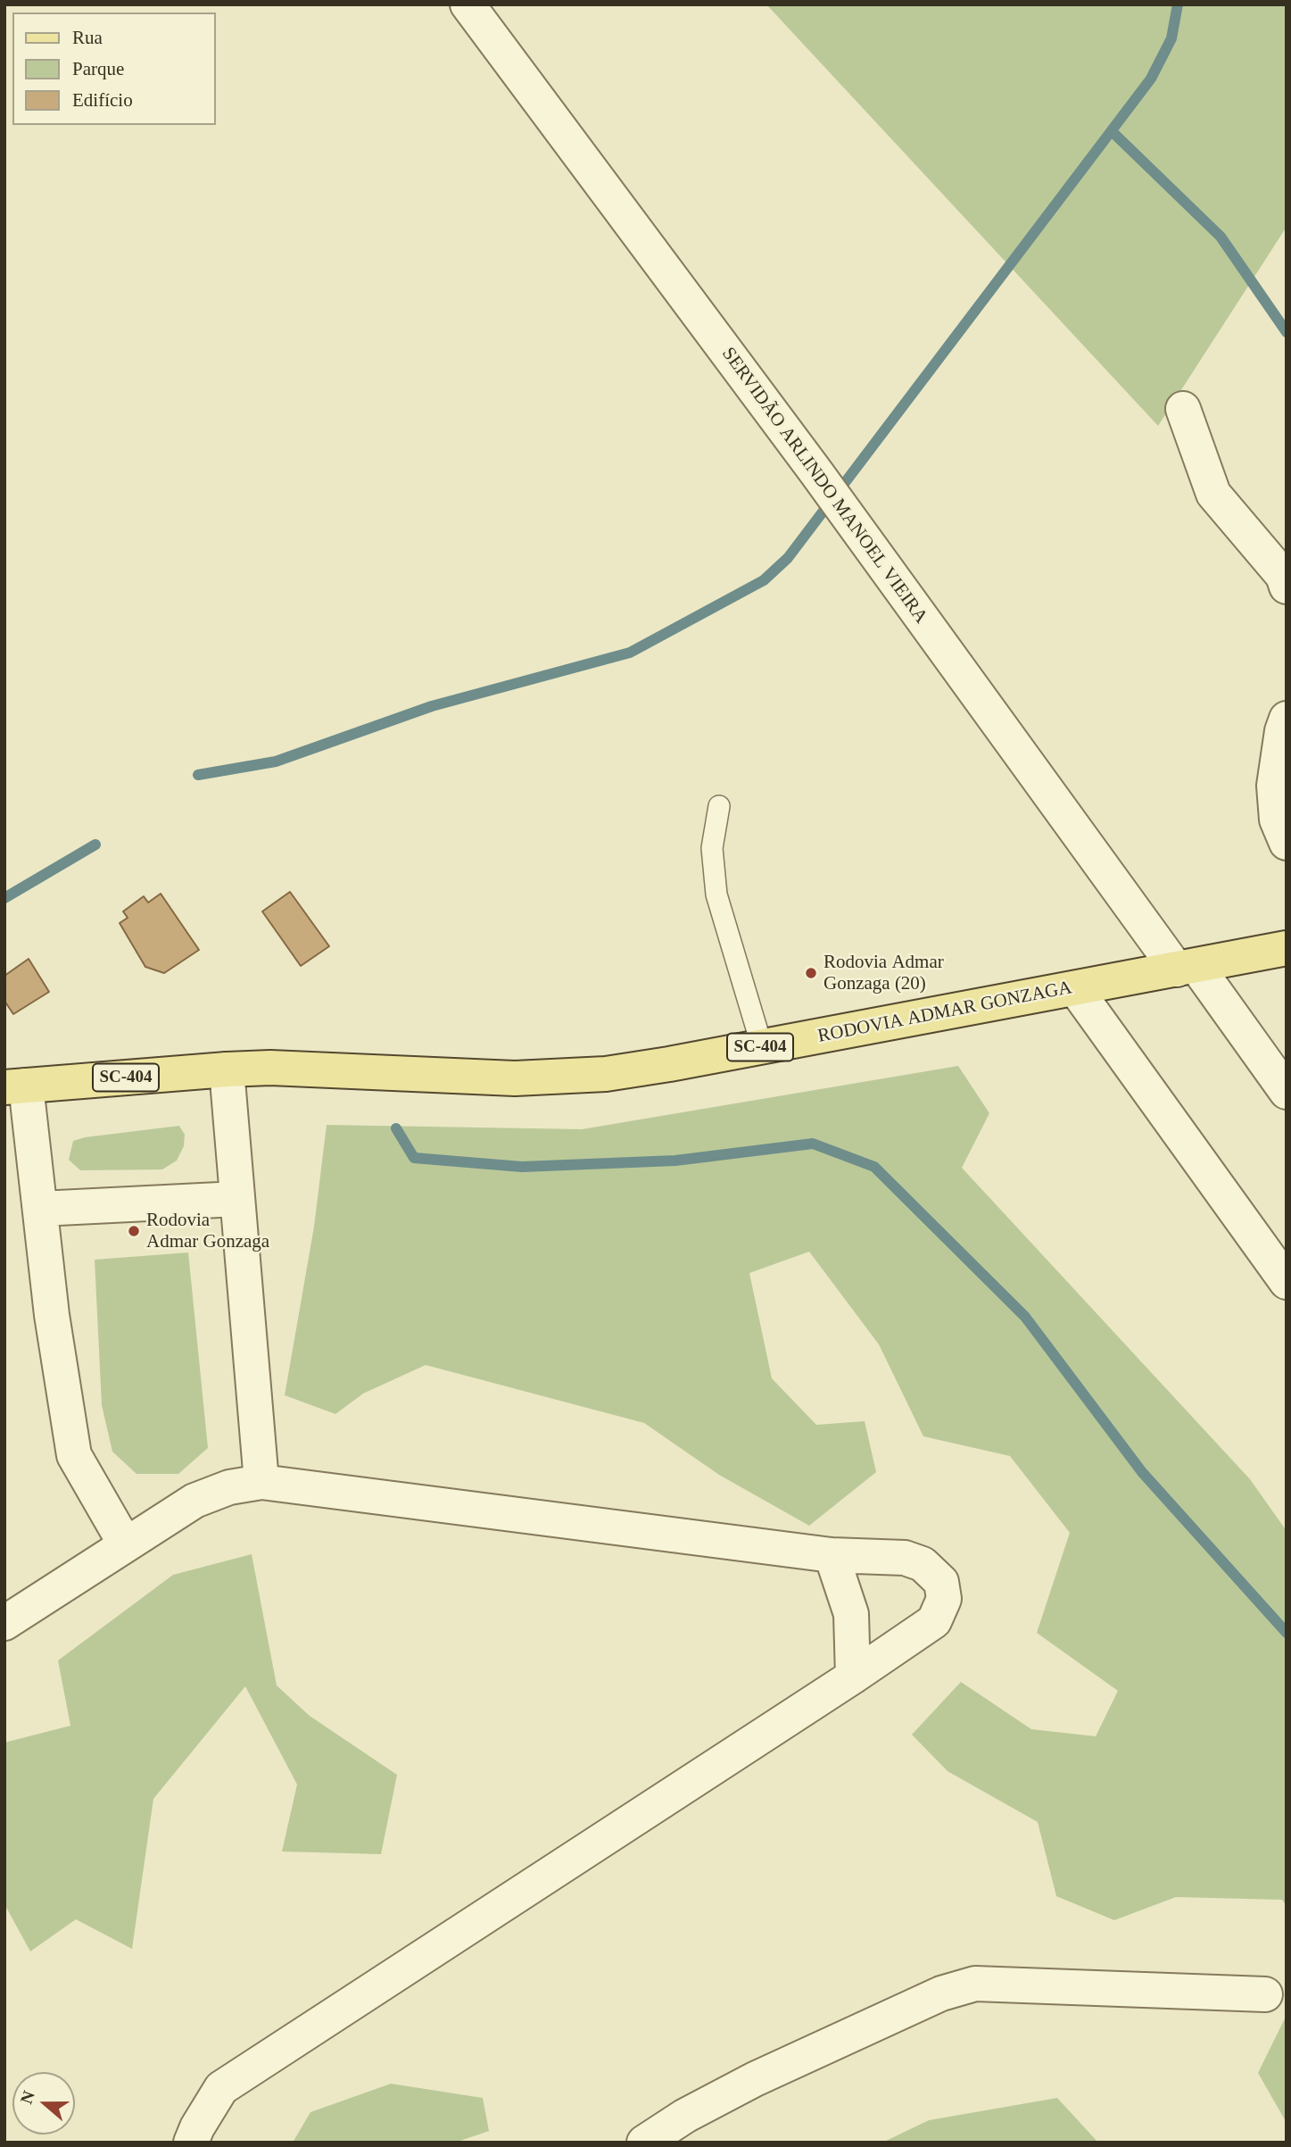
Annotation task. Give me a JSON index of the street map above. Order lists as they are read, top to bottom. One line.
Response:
{"streets":{"main road":["RODOVIA ADMAR GONZAGA","SC-404"],"street":["SERVIDÃO ARLINDO MANOEL VIEIRA"]},"crossings":[["SERVIDÃO ARLINDO MANOEL VIEIRA","RODOVIA ADMAR GONZAGA"]],"places":["Rodovia Admar Gonzaga (20)","Rodovia Admar Gonzaga"],"legend":["Rua","Parque","Edifício"],"north":"left"}
